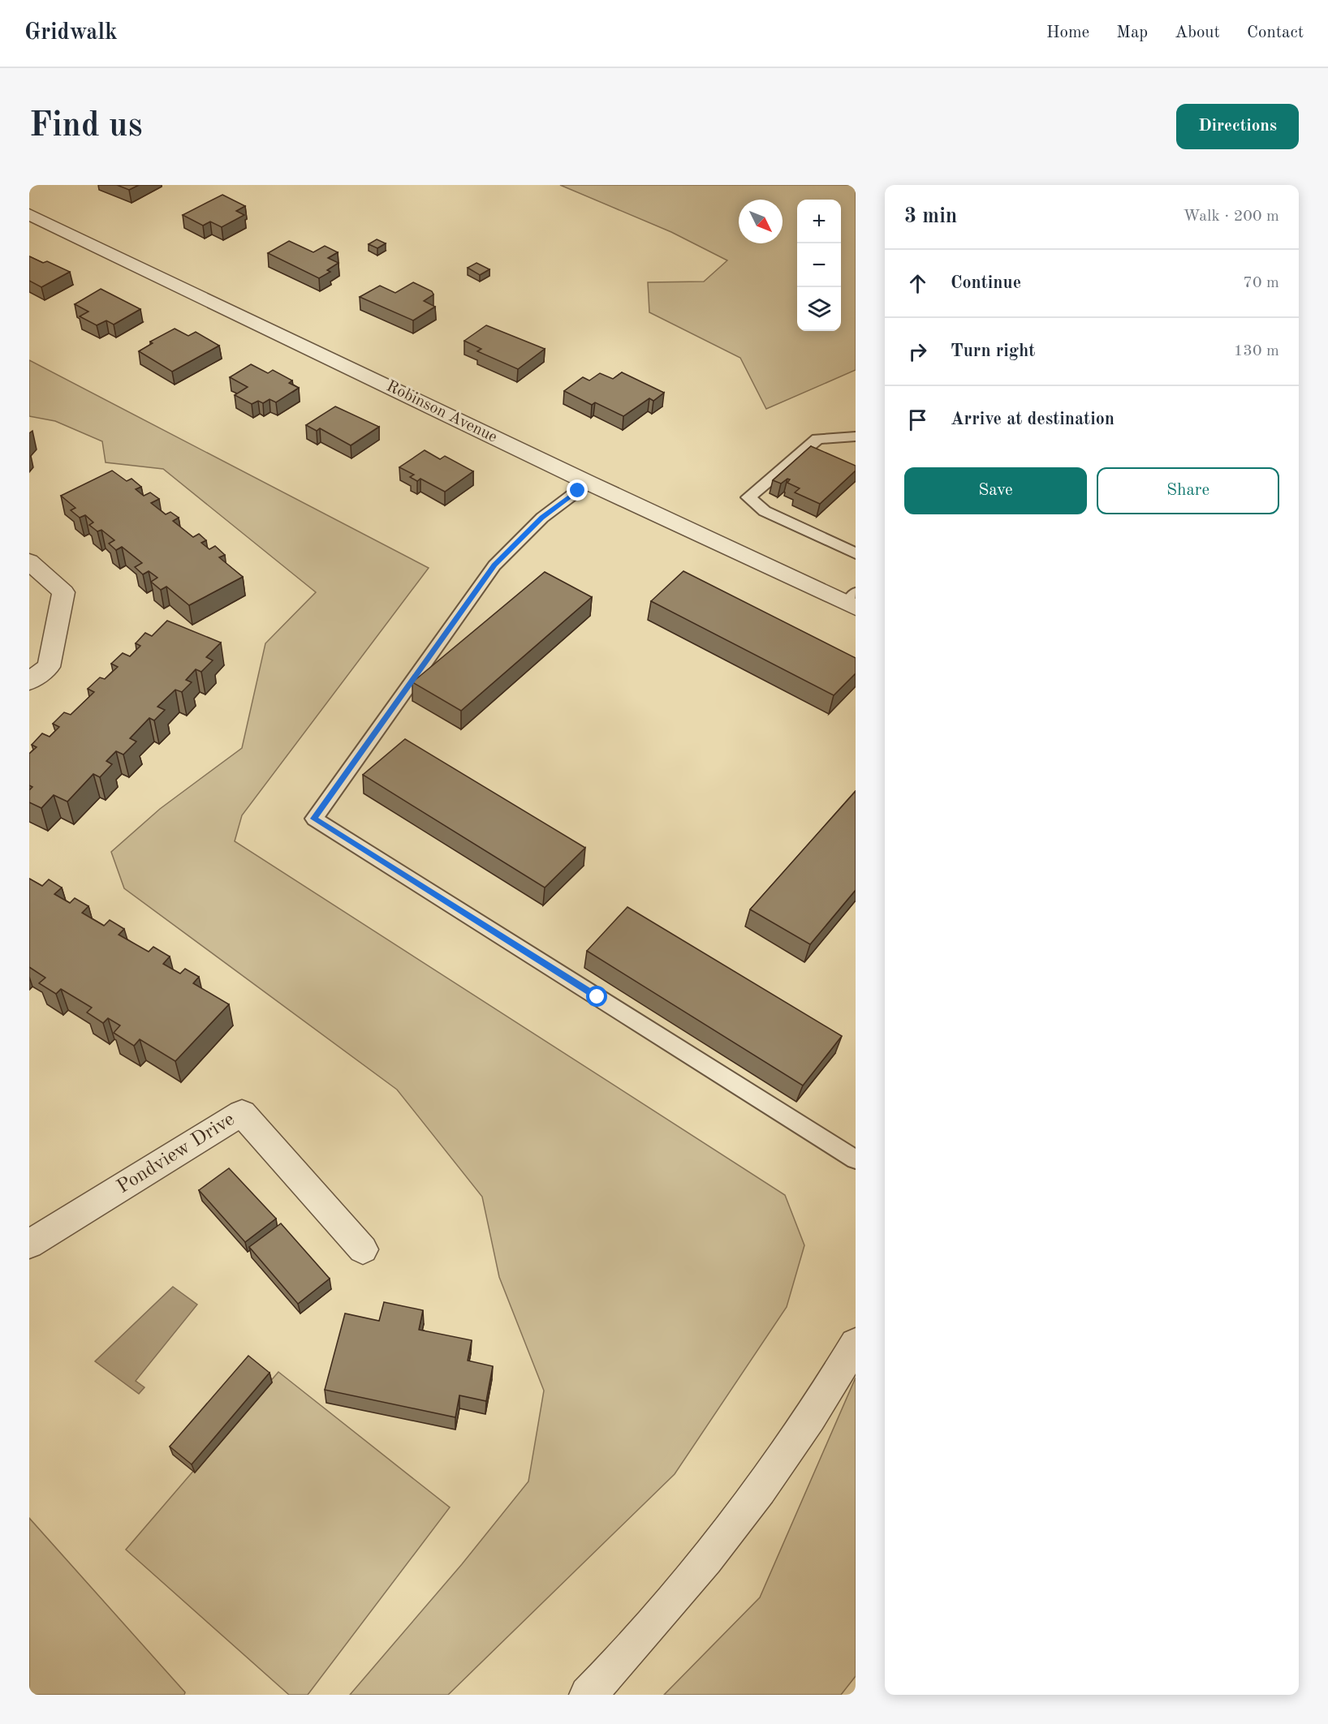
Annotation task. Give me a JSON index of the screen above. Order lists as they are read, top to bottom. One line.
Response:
{"streets":{"street":["Robinson Avenue","Pondview Drive"]},"north":"bottom right","page":{"header":"Gridwalk","nav":["Home","Map","About","Contact"],"buttons":["Directions",["Save","Share"]],"title":"Find us","heading":["3 min","Walk · 200 m"],"map_buttons":["+","−"],"list":[["Continue","70 m"],["Turn right","130 m"],"Arrive at destination"]}}
